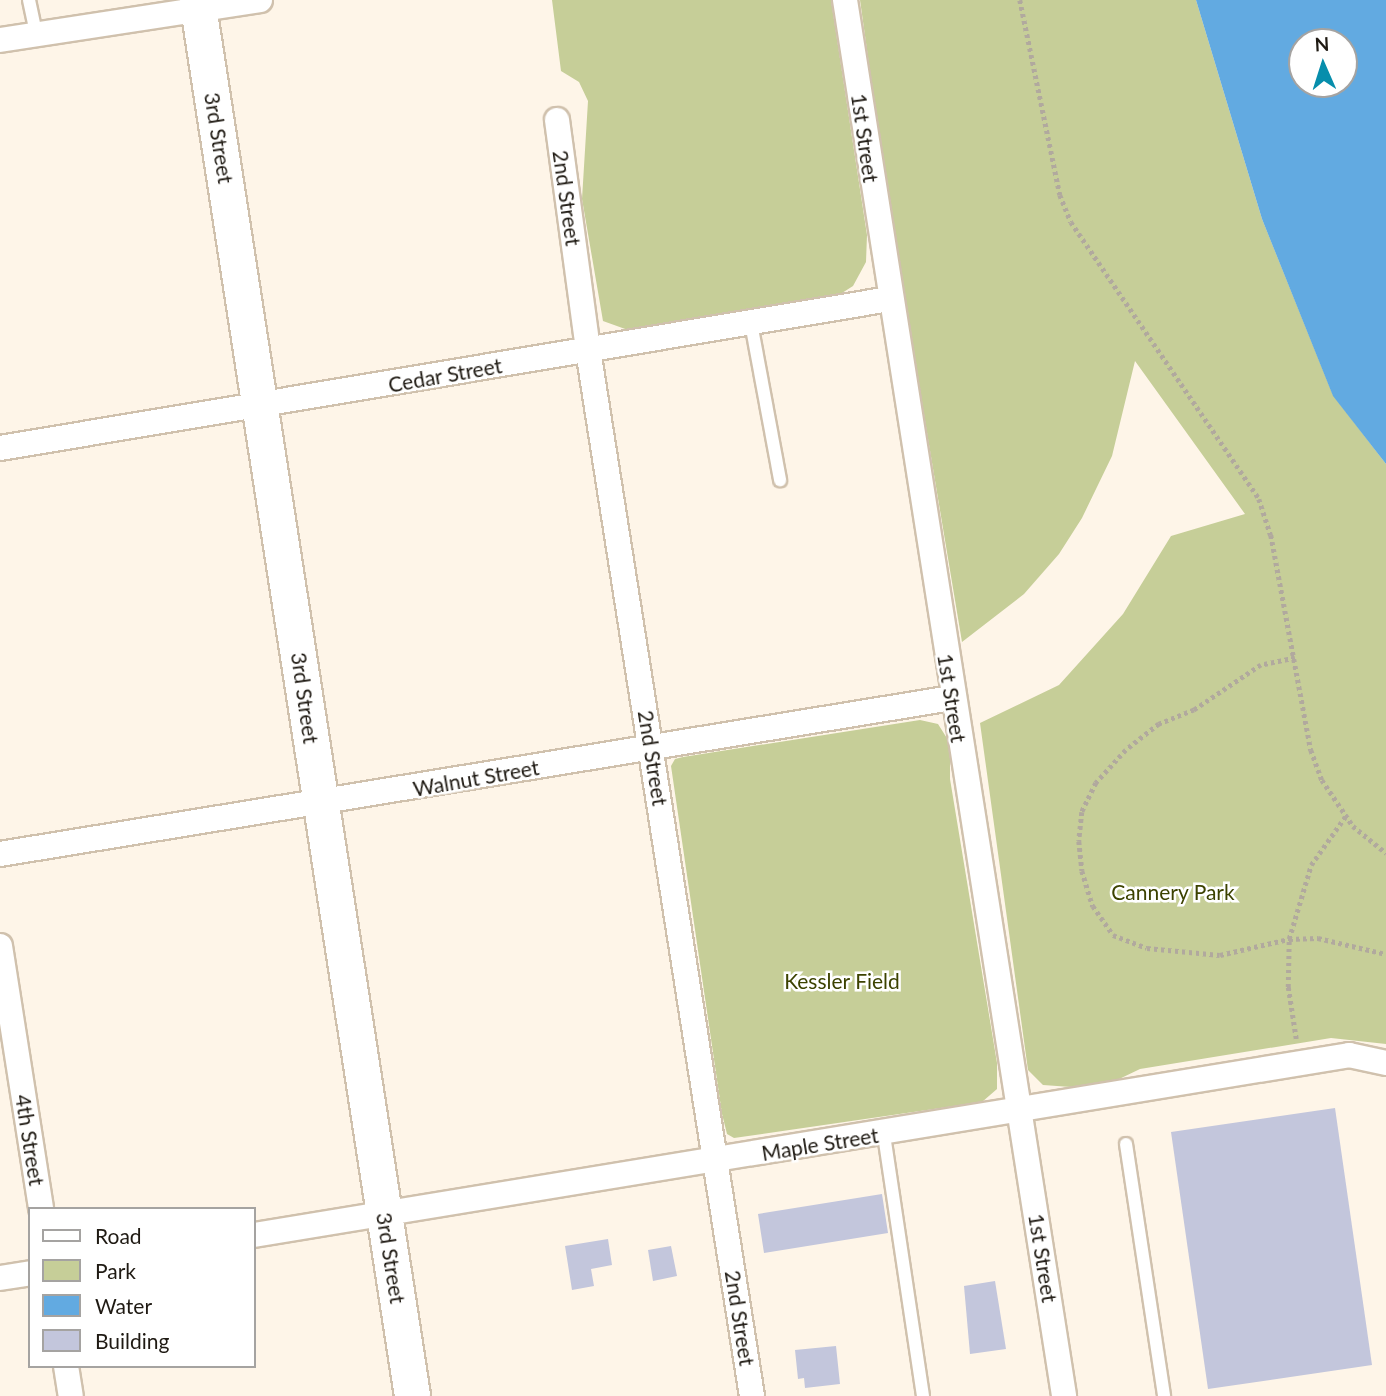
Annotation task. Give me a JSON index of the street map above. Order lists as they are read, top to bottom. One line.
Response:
{"streets":{"main road":["3rd Street"],"street":["1st Street","2nd Street","Cedar Street","Walnut Street","4th Street","Maple Street"]},"crossings":[["3rd Street","Cedar Street"],["3rd Street","Walnut Street"],["3rd Street","Maple Street"],["1st Street","Cedar Street"],["1st Street","Walnut Street"],["1st Street","Maple Street"],["2nd Street","Cedar Street"],["2nd Street","Walnut Street"],["2nd Street","Maple Street"]],"parks":["Cannery Park","Kessler Field"],"legend":["Road","Park","Water","Building"],"north":"top"}
